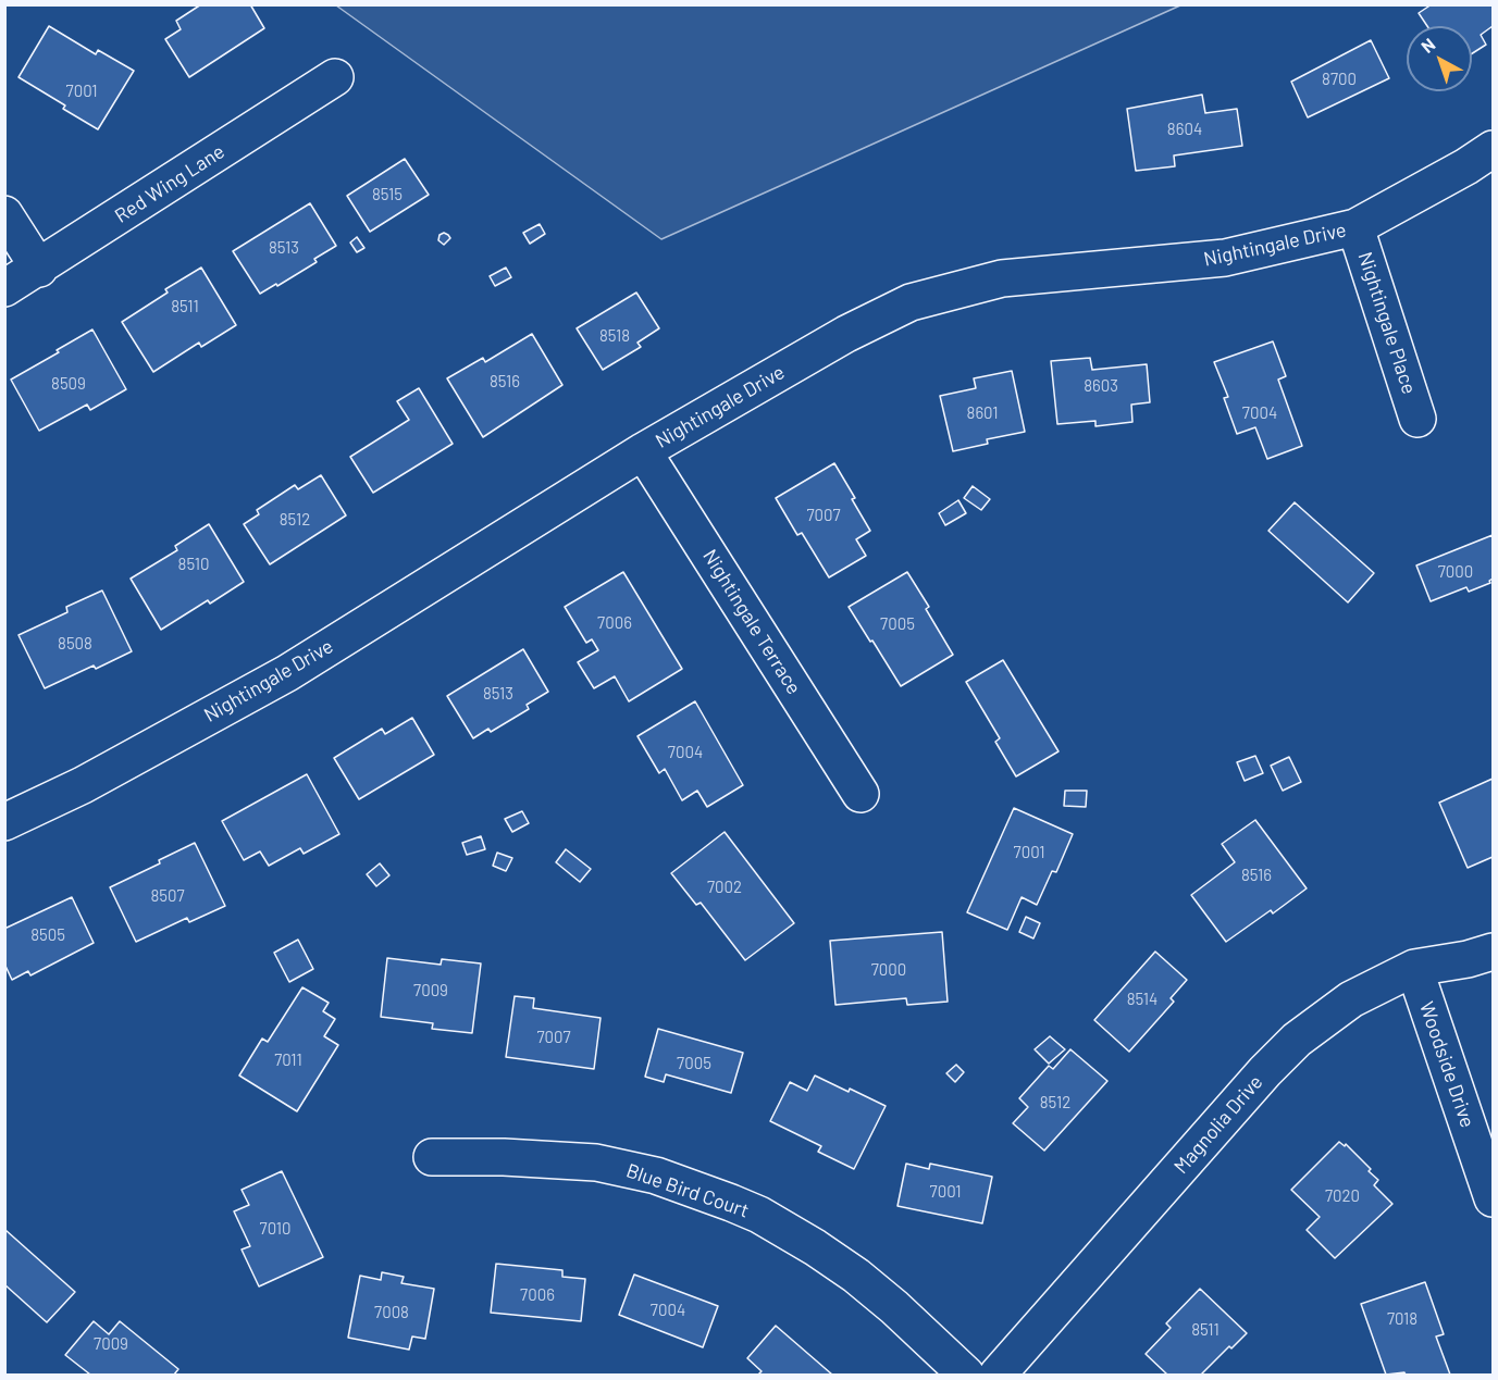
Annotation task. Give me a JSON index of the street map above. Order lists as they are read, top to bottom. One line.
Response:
{"streets":{"street":["Red Wing Lane","Nightingale Drive","Nightingale Place","Nightingale Terrace","Woodside Drive","Magnolia Drive","Blue Bird Court"]},"crossings":[["Nightingale Drive","Nightingale Place"],["Nightingale Drive","Nightingale Terrace"],["Woodside Drive","Magnolia Drive"]],"house_numbers":["8700","7001","8604","8515","8513","8511","8518","8516","8509","8603","8601","7004","7007","8512","8510","7000","7006","7005","8508","8513","7004","7001","8516","7002","8507","8505","7000","7009","8514","7007","7011","7005","8512","7001","7020","7010","7006","7004","7008","7018","8511","7009"],"north":"top left"}
